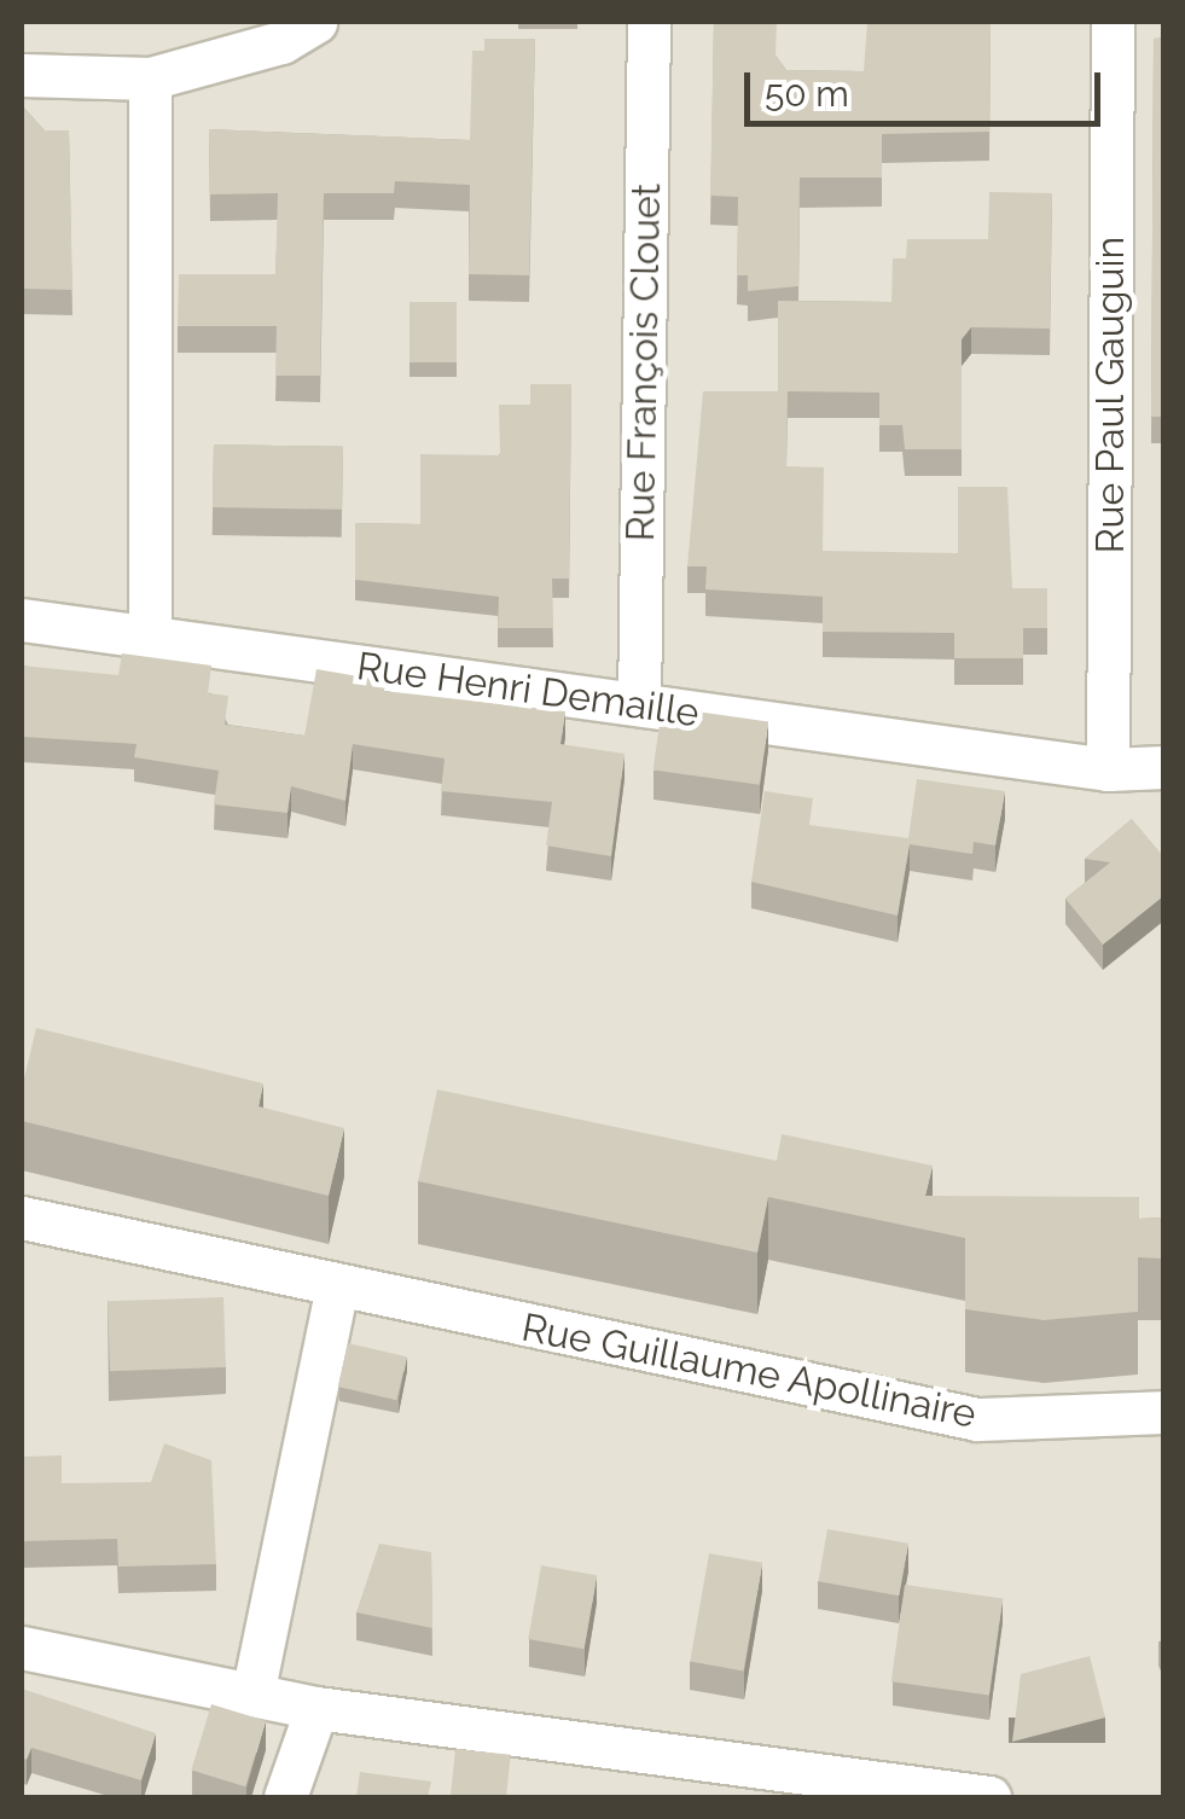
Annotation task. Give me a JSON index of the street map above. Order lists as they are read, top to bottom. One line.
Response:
{"streets":{"street":["Rue François Clouet","Rue Paul Gauguin","Rue Henri Demaille","Rue Guillaume Apollinaire"]},"crossings":[["Rue François Clouet","Rue Henri Demaille"],["Rue Paul Gauguin","Rue Henri Demaille"]],"scale_bar":"50 m"}
